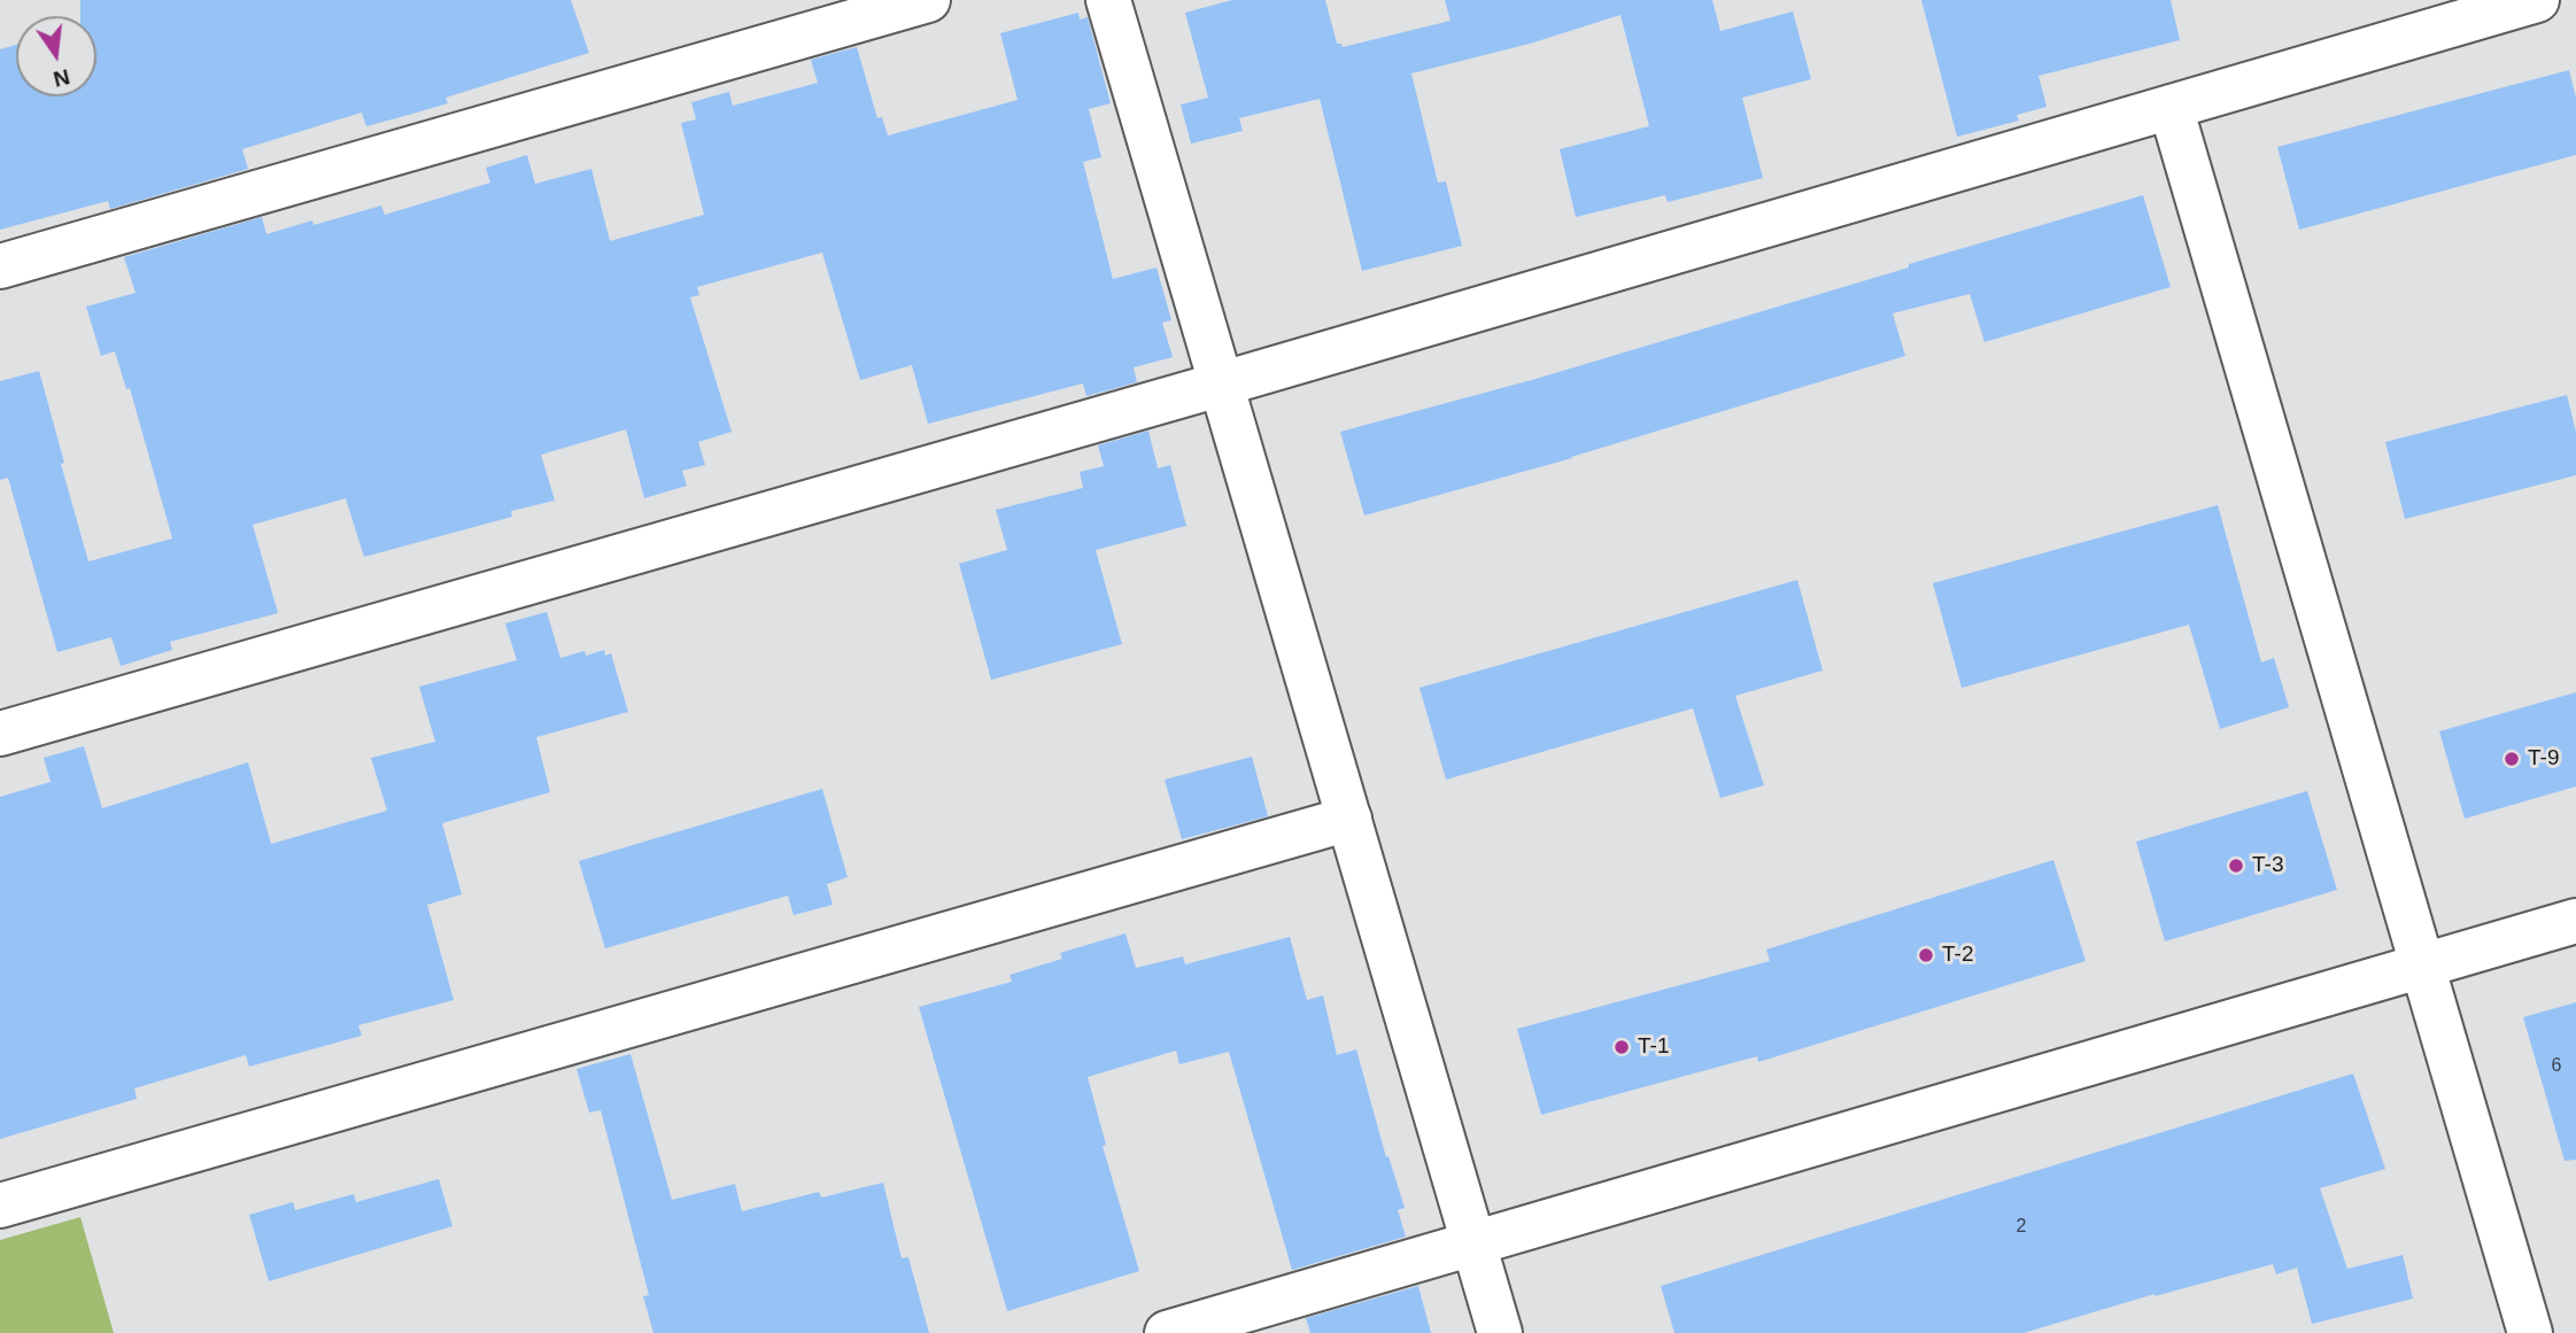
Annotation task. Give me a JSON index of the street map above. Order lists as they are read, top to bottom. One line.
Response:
{"places":["T-9","T-3","T-2","T-1"],"house_numbers":["6","2"],"north":"bottom"}
